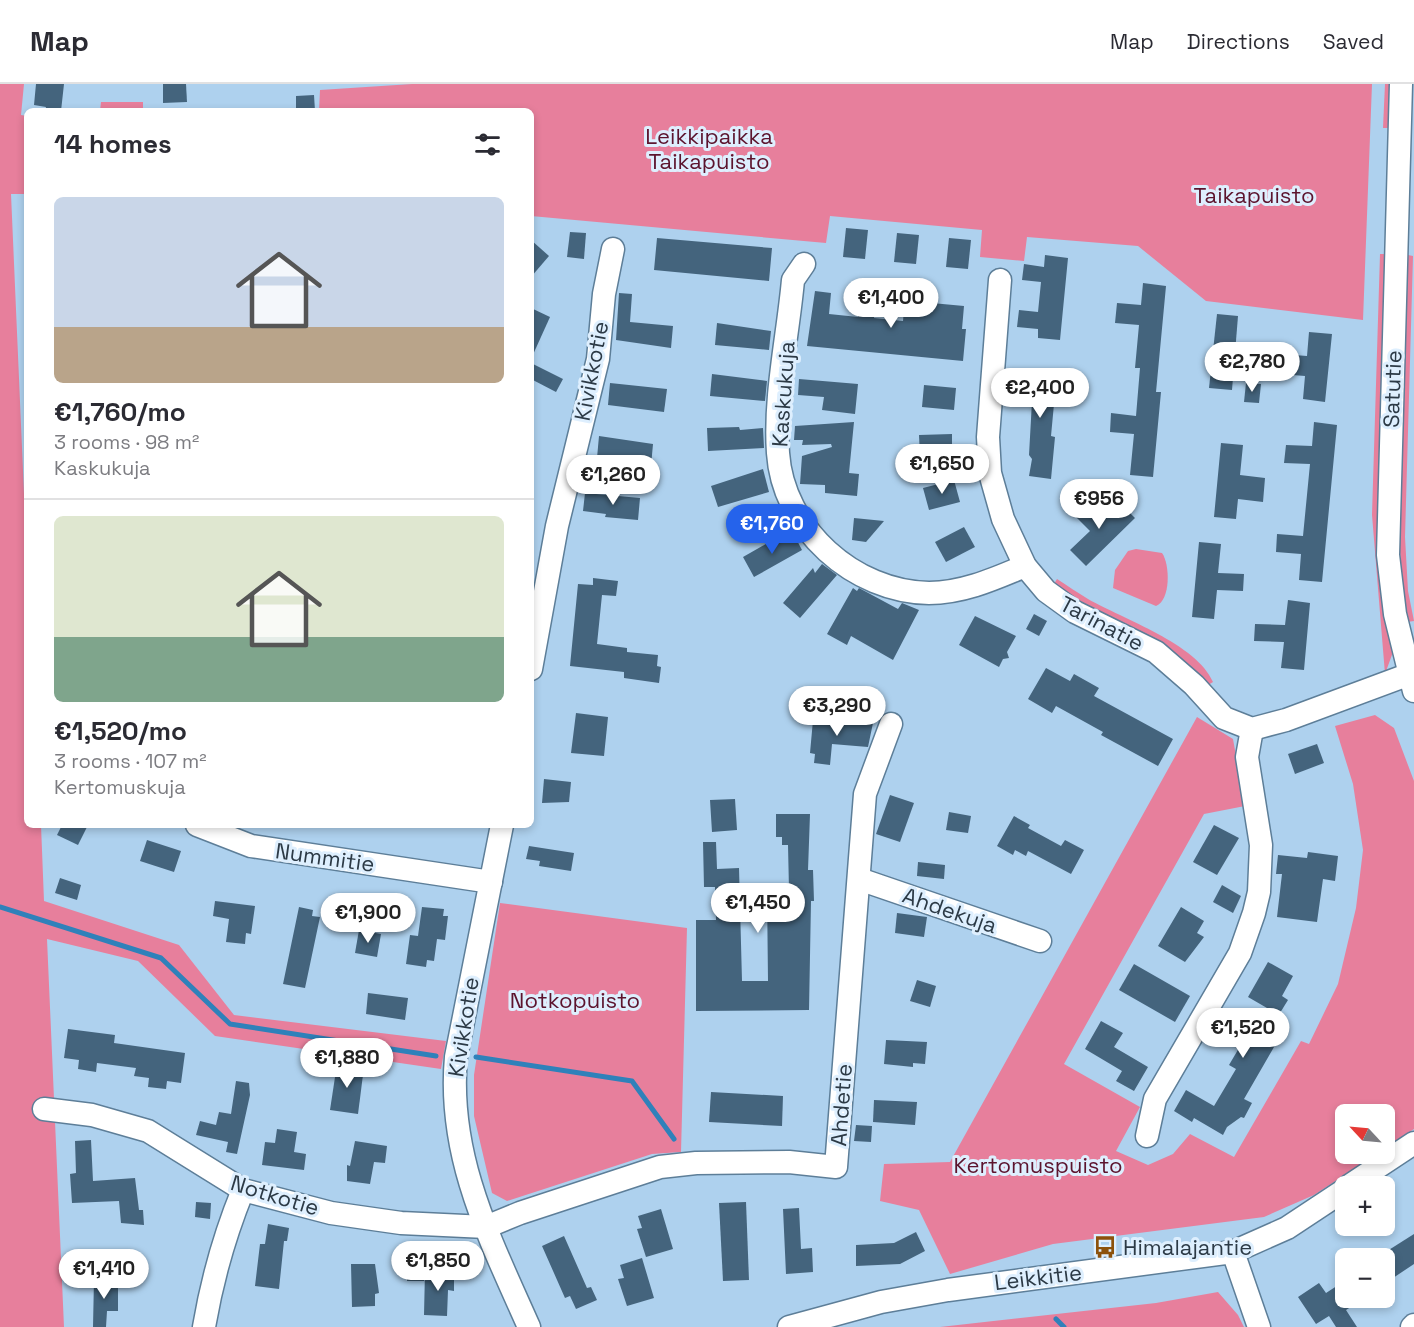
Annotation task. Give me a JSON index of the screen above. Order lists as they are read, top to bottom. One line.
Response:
{"streets":{"street":["Kivikkotie","Satutie","Kaskukuja","Tarinatie","Nummitie","Ahdekuja","Ahdetie","Notkotie","Leikkitie"]},"crossings":[["Kivikkotie","Nummitie"],["Kivikkotie","Ahdetie"],["Kivikkotie","Notkotie"],["Kaskukuja","Tarinatie"],["Ahdekuja","Ahdetie"],["Ahdetie","Notkotie"]],"parks":["Leikkipaikka Taikapuisto","Taikapuisto","Notkopuisto","Kertomuspuisto"],"places":{"bus stop":["Himalajantie"]},"north":"top left","page":{"header":"Map","nav":["Map","Directions","Saved"],"heading":"14 homes","list":[{"name":"€1,760/mo","note":"3 rooms · 98 m² · Kaskukuja"},{"name":"€1,520/mo","note":"3 rooms · 107 m² · Kertomuskuja"}],"price":["€1,400","€2,780","€2,400","€1,650","€1,260","€956","€1,760","€3,290","€1,450","€1,900","€1,520","€1,880","€1,850","€1,410"],"map_buttons":["+","−"]}}
